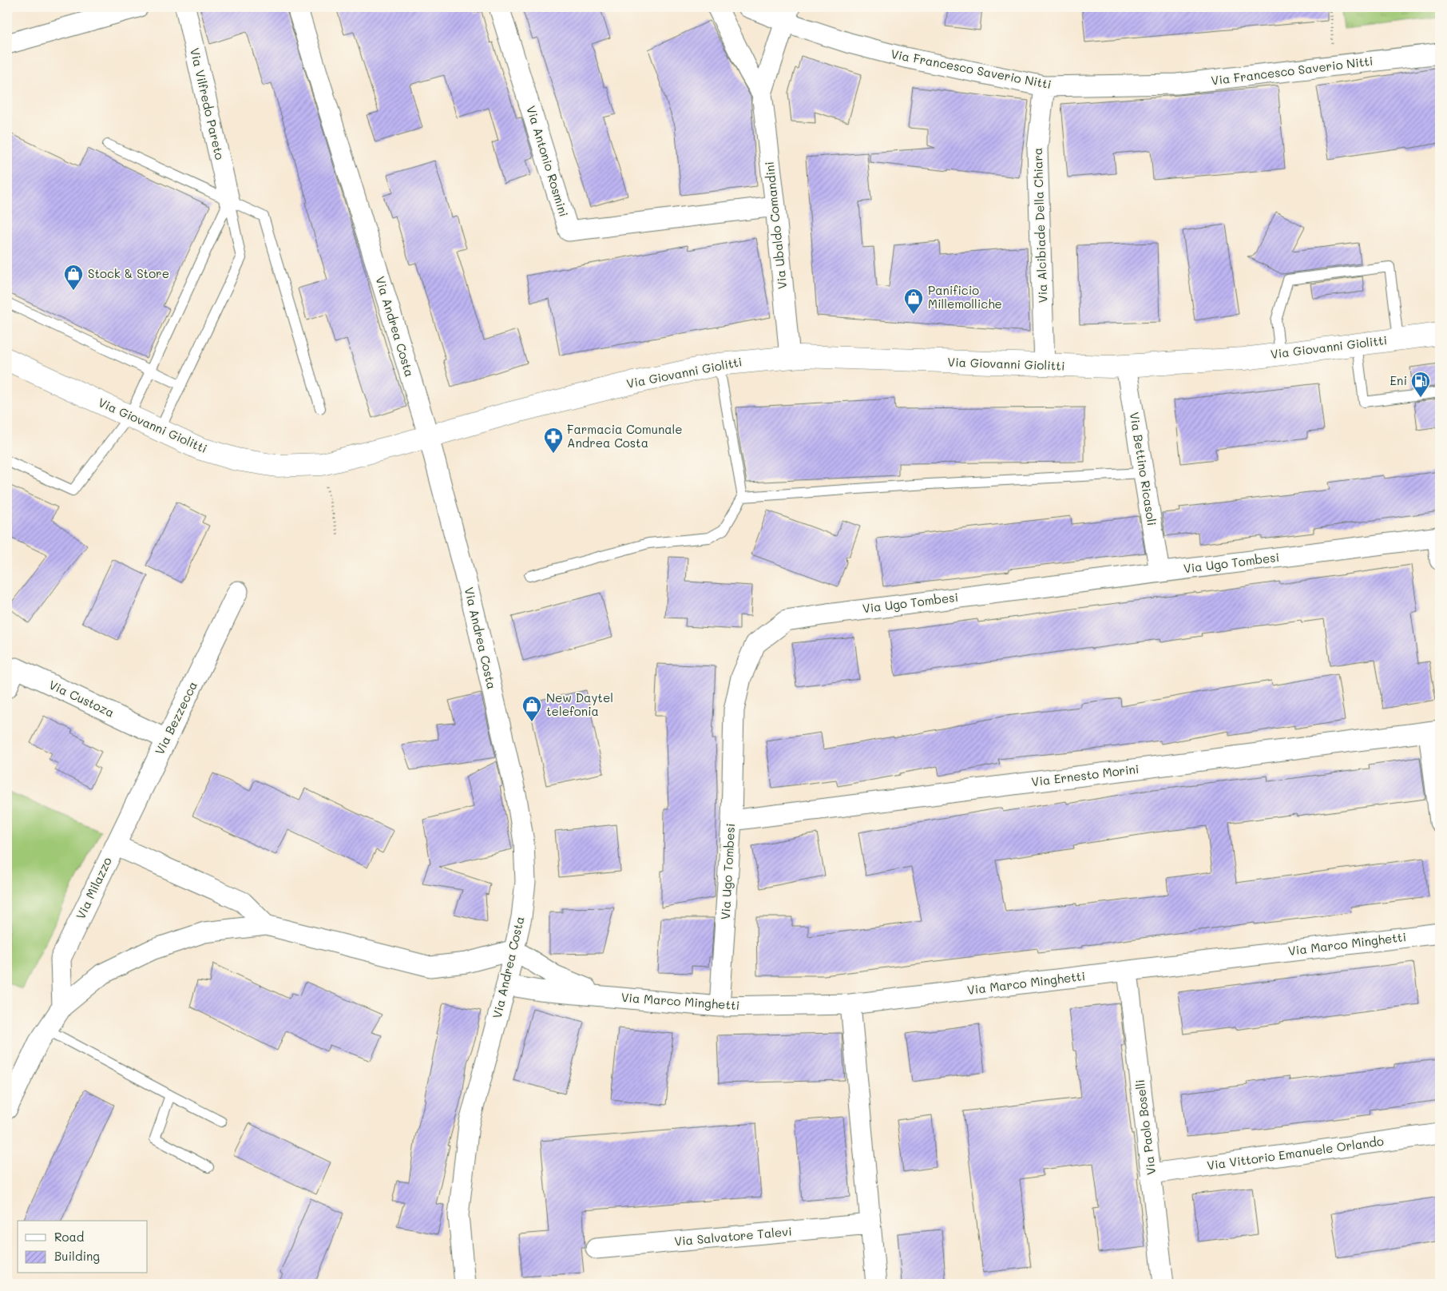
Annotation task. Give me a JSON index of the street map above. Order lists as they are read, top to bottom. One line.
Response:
{"streets":{"street":["Via Francesco Saverio Nitti","Via Vilfredo Pareto","Via Antonio Rosmini","Via Ubaldo Comandini","Via Alcibiade Della Chiara","Via Andrea Costa","Via Giovanni Giolitti","Via Bettino Ricasoli","Via Ugo Tombesi","Via Custoza","Via Bezzecca","Via Ernesto Morini","Via Milazzo","Via Marco Minghetti","Via Paolo Boselli","Via Vittorio Emanuele Orlando","Via Salvatore Talevi"]},"crossings":[["Via Francesco Saverio Nitti","Via Ubaldo Comandini"],["Via Francesco Saverio Nitti","Via Alcibiade Della Chiara"],["Via Antonio Rosmini","Via Ubaldo Comandini"],["Via Ubaldo Comandini","Via Giovanni Giolitti"],["Via Alcibiade Della Chiara","Via Giovanni Giolitti"],["Via Andrea Costa","Via Giovanni Giolitti"],["Via Andrea Costa","Via Marco Minghetti"],["Via Giovanni Giolitti","Via Bettino Ricasoli"],["Via Bettino Ricasoli","Via Ugo Tombesi"],["Via Ugo Tombesi","Via Ernesto Morini"],["Via Ugo Tombesi","Via Marco Minghetti"],["Via Custoza","Via Bezzecca"],["Via Bezzecca","Via Milazzo"],["Via Marco Minghetti","Via Paolo Boselli"],["Via Paolo Boselli","Via Vittorio Emanuele Orlando"]],"places":{"shop":["Stock & Store","Panificio Millemolliche","New Daytel telefonia"],"fuel station":["Eni"],"pharmacy":["Farmacia Comunale Andrea Costa"]},"legend":["Road","Building"]}
